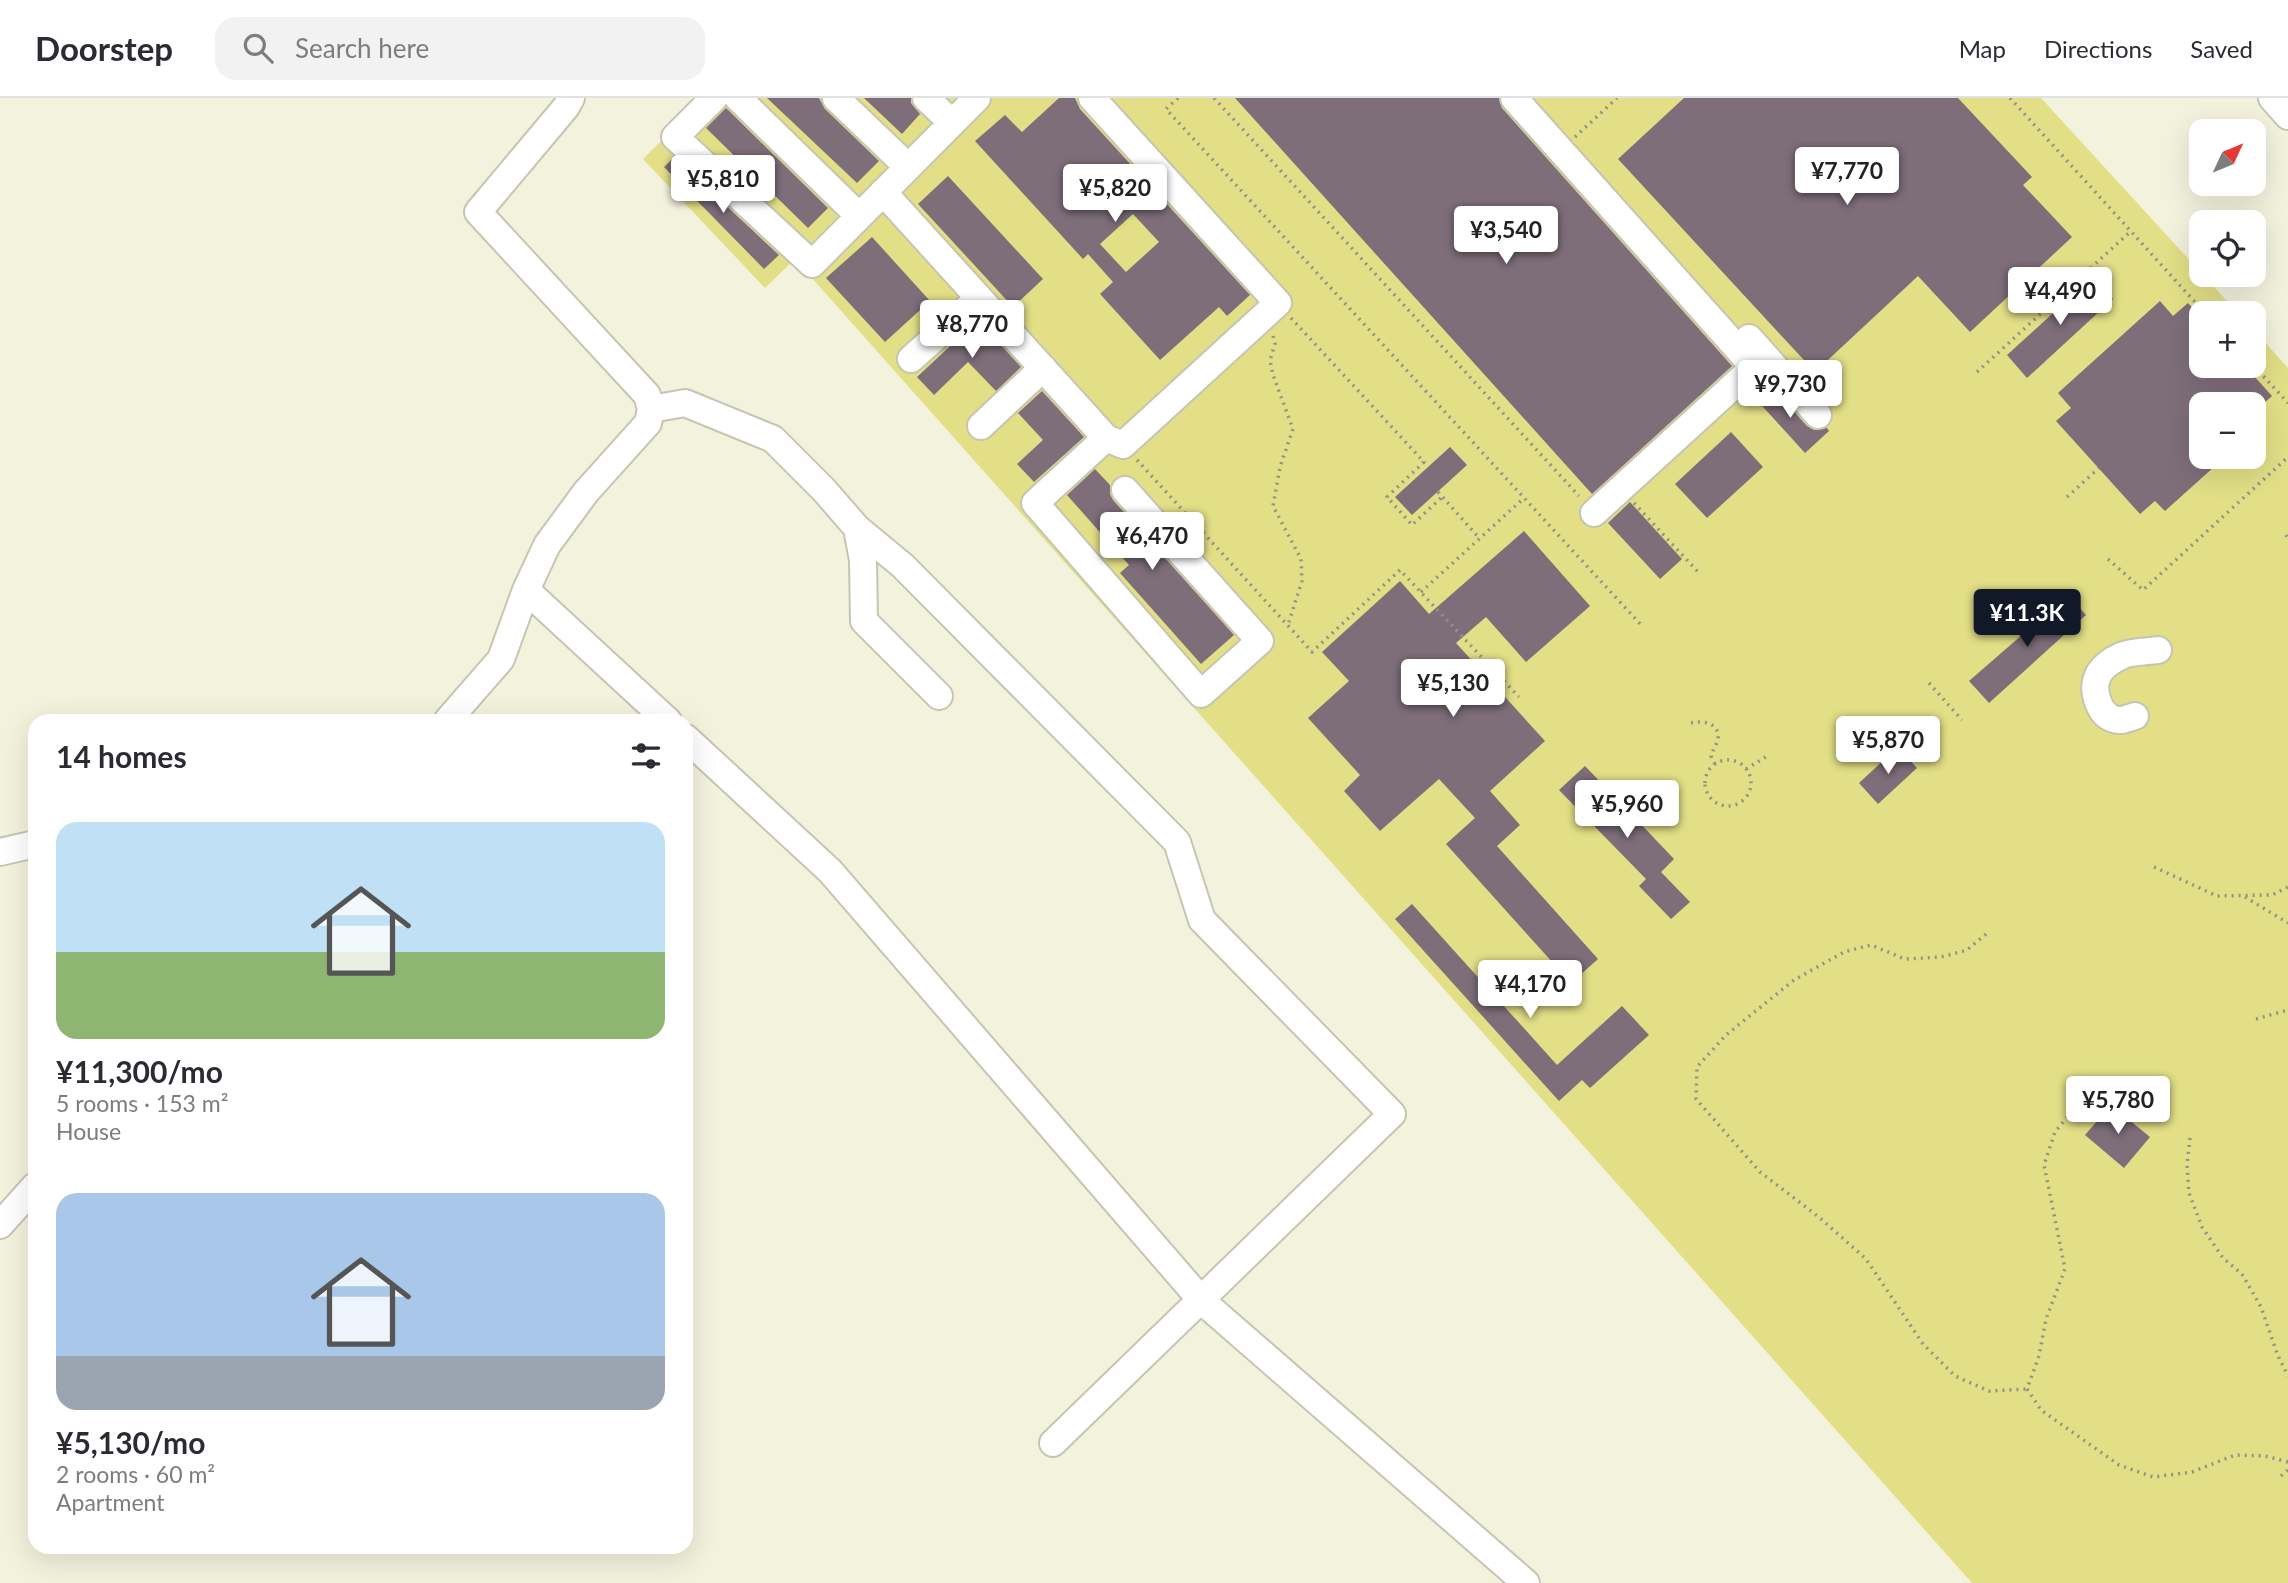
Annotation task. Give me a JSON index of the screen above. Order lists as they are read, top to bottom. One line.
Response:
{"north":"top right","page":{"header":"Doorstep","search":"Search here","nav":["Map","Directions","Saved"],"map_buttons":["+","−"],"price":["¥7,770","¥5,810","¥5,820","¥3,540","¥4,490","¥8,770","¥9,730","¥6,470","¥11.3K","¥5,130","¥5,870","¥5,960","¥4,170","¥5,780"],"heading":"14 homes","list":[{"name":"¥11,300/mo","note":"5 rooms · 153 m² · House"},{"name":"¥5,130/mo","note":"2 rooms · 60 m² · Apartment"}]}}
